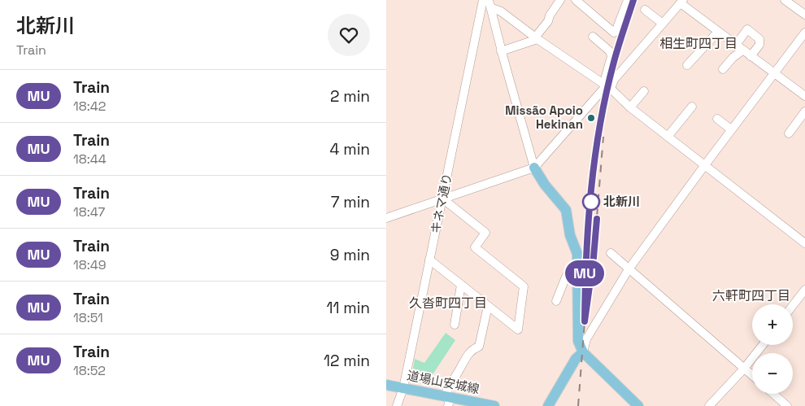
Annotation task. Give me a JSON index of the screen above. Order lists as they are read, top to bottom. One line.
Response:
{"streets":{"main road":["道場山安城線"],"street":["キネマ通り"]},"crossings":[["キネマ通り","道場山安城線"]],"districts":["相生町四丁目","六軒町四丁目","久沓町四丁目"],"places":["Missão Apoio Hekinan","北新川"],"page":{"heading":["北新川","Train"],"on_map":"MU","list":[{"mark":"MU","name":"Train","note":"18:42","value":"2 min"},{"mark":"MU","name":"Train","note":"18:44","value":"4 min"},{"mark":"MU","name":"Train","note":"18:47","value":"7 min"},{"mark":"MU","name":"Train","note":"18:49","value":"9 min"},{"mark":"MU","name":"Train","note":"18:51","value":"11 min"},{"mark":"MU","name":"Train","note":"18:52","value":"12 min"}],"map_buttons":["+","−"]}}
